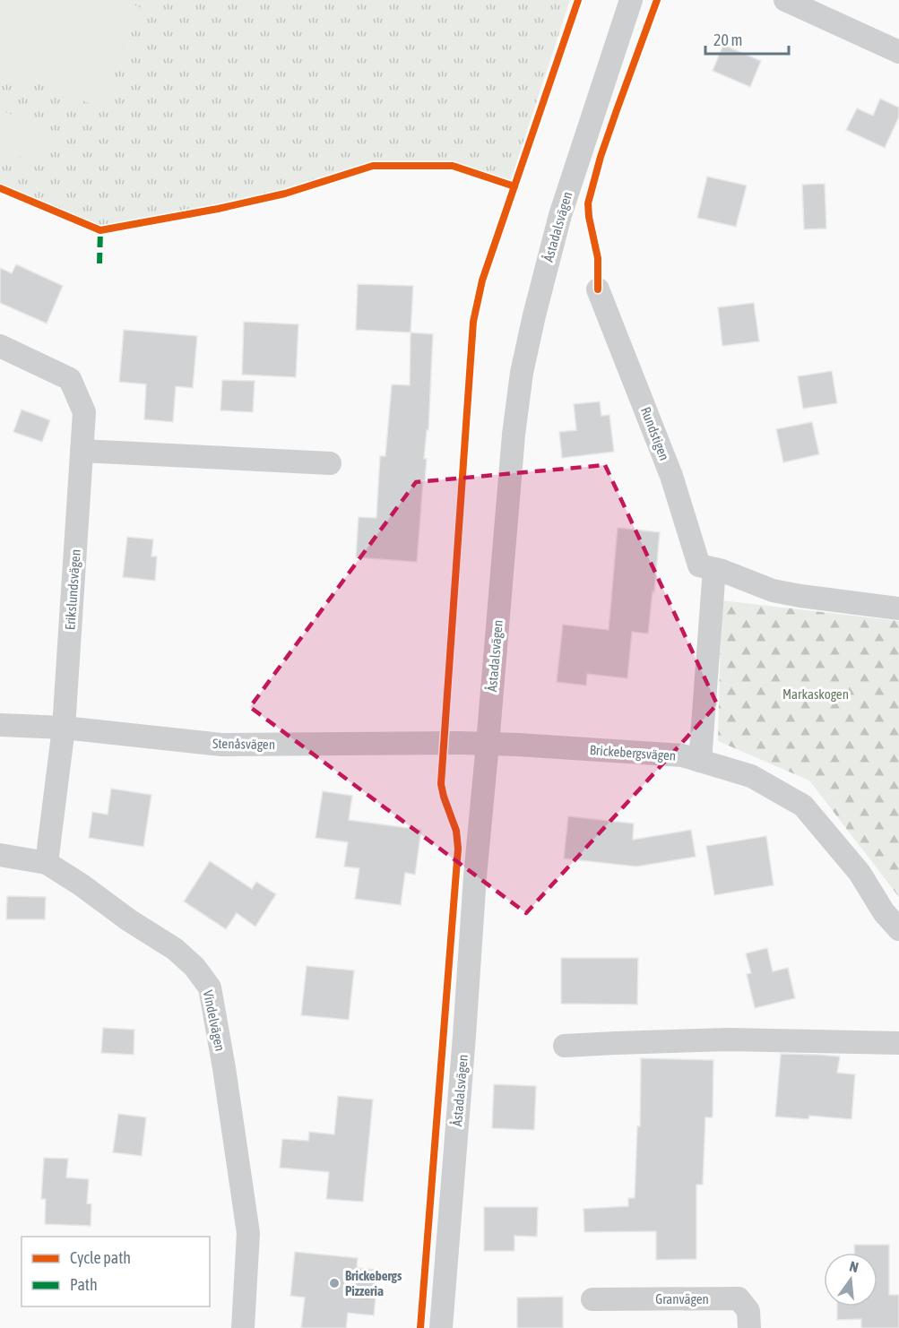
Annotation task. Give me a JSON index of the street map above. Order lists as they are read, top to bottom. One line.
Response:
{"streets":{"street":["Åstadalsvägen","Rundstigen","Erikslundsvägen","Stenåsvägen","Brickebergsvägen","Vindelvägen","Granvägen"]},"crossings":[["Åstadalsvägen","Stenåsvägen"],["Åstadalsvägen","Brickebergsvägen"],["Erikslundsvägen","Stenåsvägen"],["Stenåsvägen","Brickebergsvägen"]],"parks":["Markaskogen"],"places":["Brickebergs Pizzeria"],"legend":["Cycle path","Path"],"scale_bar":"20 m","north":"top"}
